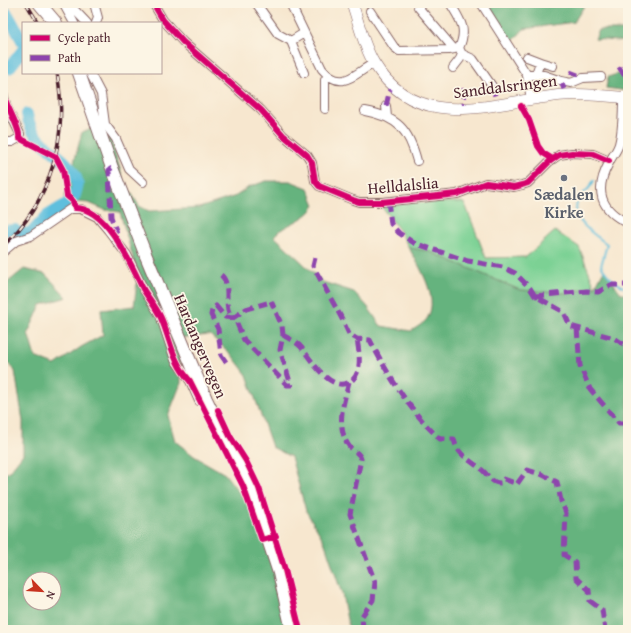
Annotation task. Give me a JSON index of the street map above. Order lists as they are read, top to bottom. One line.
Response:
{"streets":{"main road":["Sanddalsringen","Hardangervegen"],"street":["Helldalslia"]},"places":["Sædalen Kirke"],"legend":["Cycle path","Path"],"north":"bottom right"}
